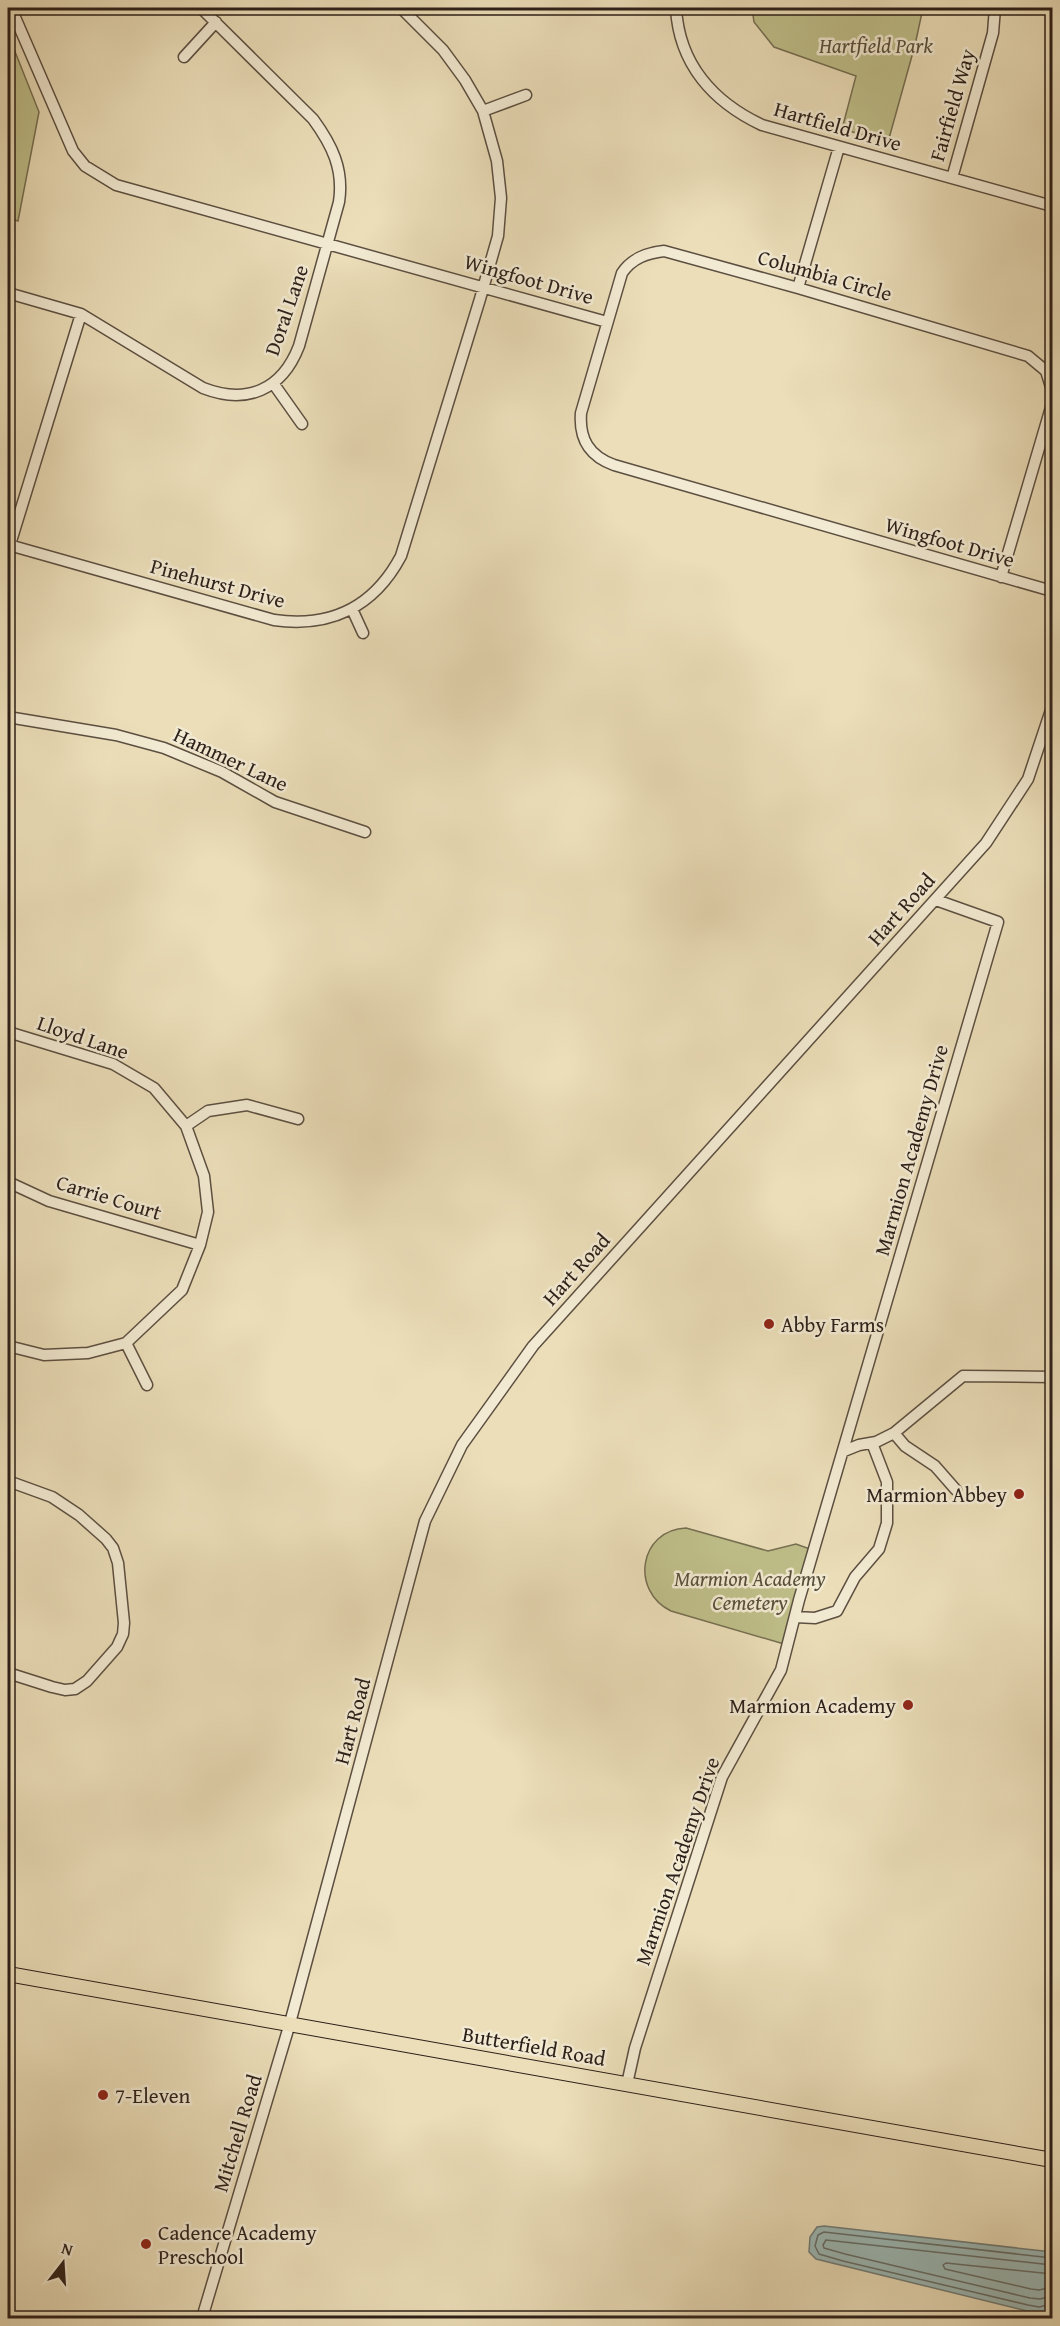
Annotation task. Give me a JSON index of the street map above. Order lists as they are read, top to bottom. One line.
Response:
{"streets":{"main road":["Butterfield Road"],"street":["Fairfield Way","Hartfield Drive","Columbia Circle","Wingfoot Drive","Doral Lane","Pinehurst Drive","Hammer Lane","Hart Road","Lloyd Lane","Marmion Academy Drive","Carrie Court","Mitchell Road"]},"crossings":[["Fairfield Way","Hartfield Drive"],["Columbia Circle","Wingfoot Drive"],["Wingfoot Drive","Doral Lane"],["Wingfoot Drive","Pinehurst Drive"],["Hart Road","Marmion Academy Drive"],["Hart Road","Mitchell Road"],["Marmion Academy Drive","Butterfield Road"],["Butterfield Road","Mitchell Road"]],"parks":["Hartfield Park","Marmion Academy Cemetery"],"places":["Abby Farms","Marmion Abbey","Marmion Academy","7-Eleven","Cadence Academy Preschool"],"north":"top"}
